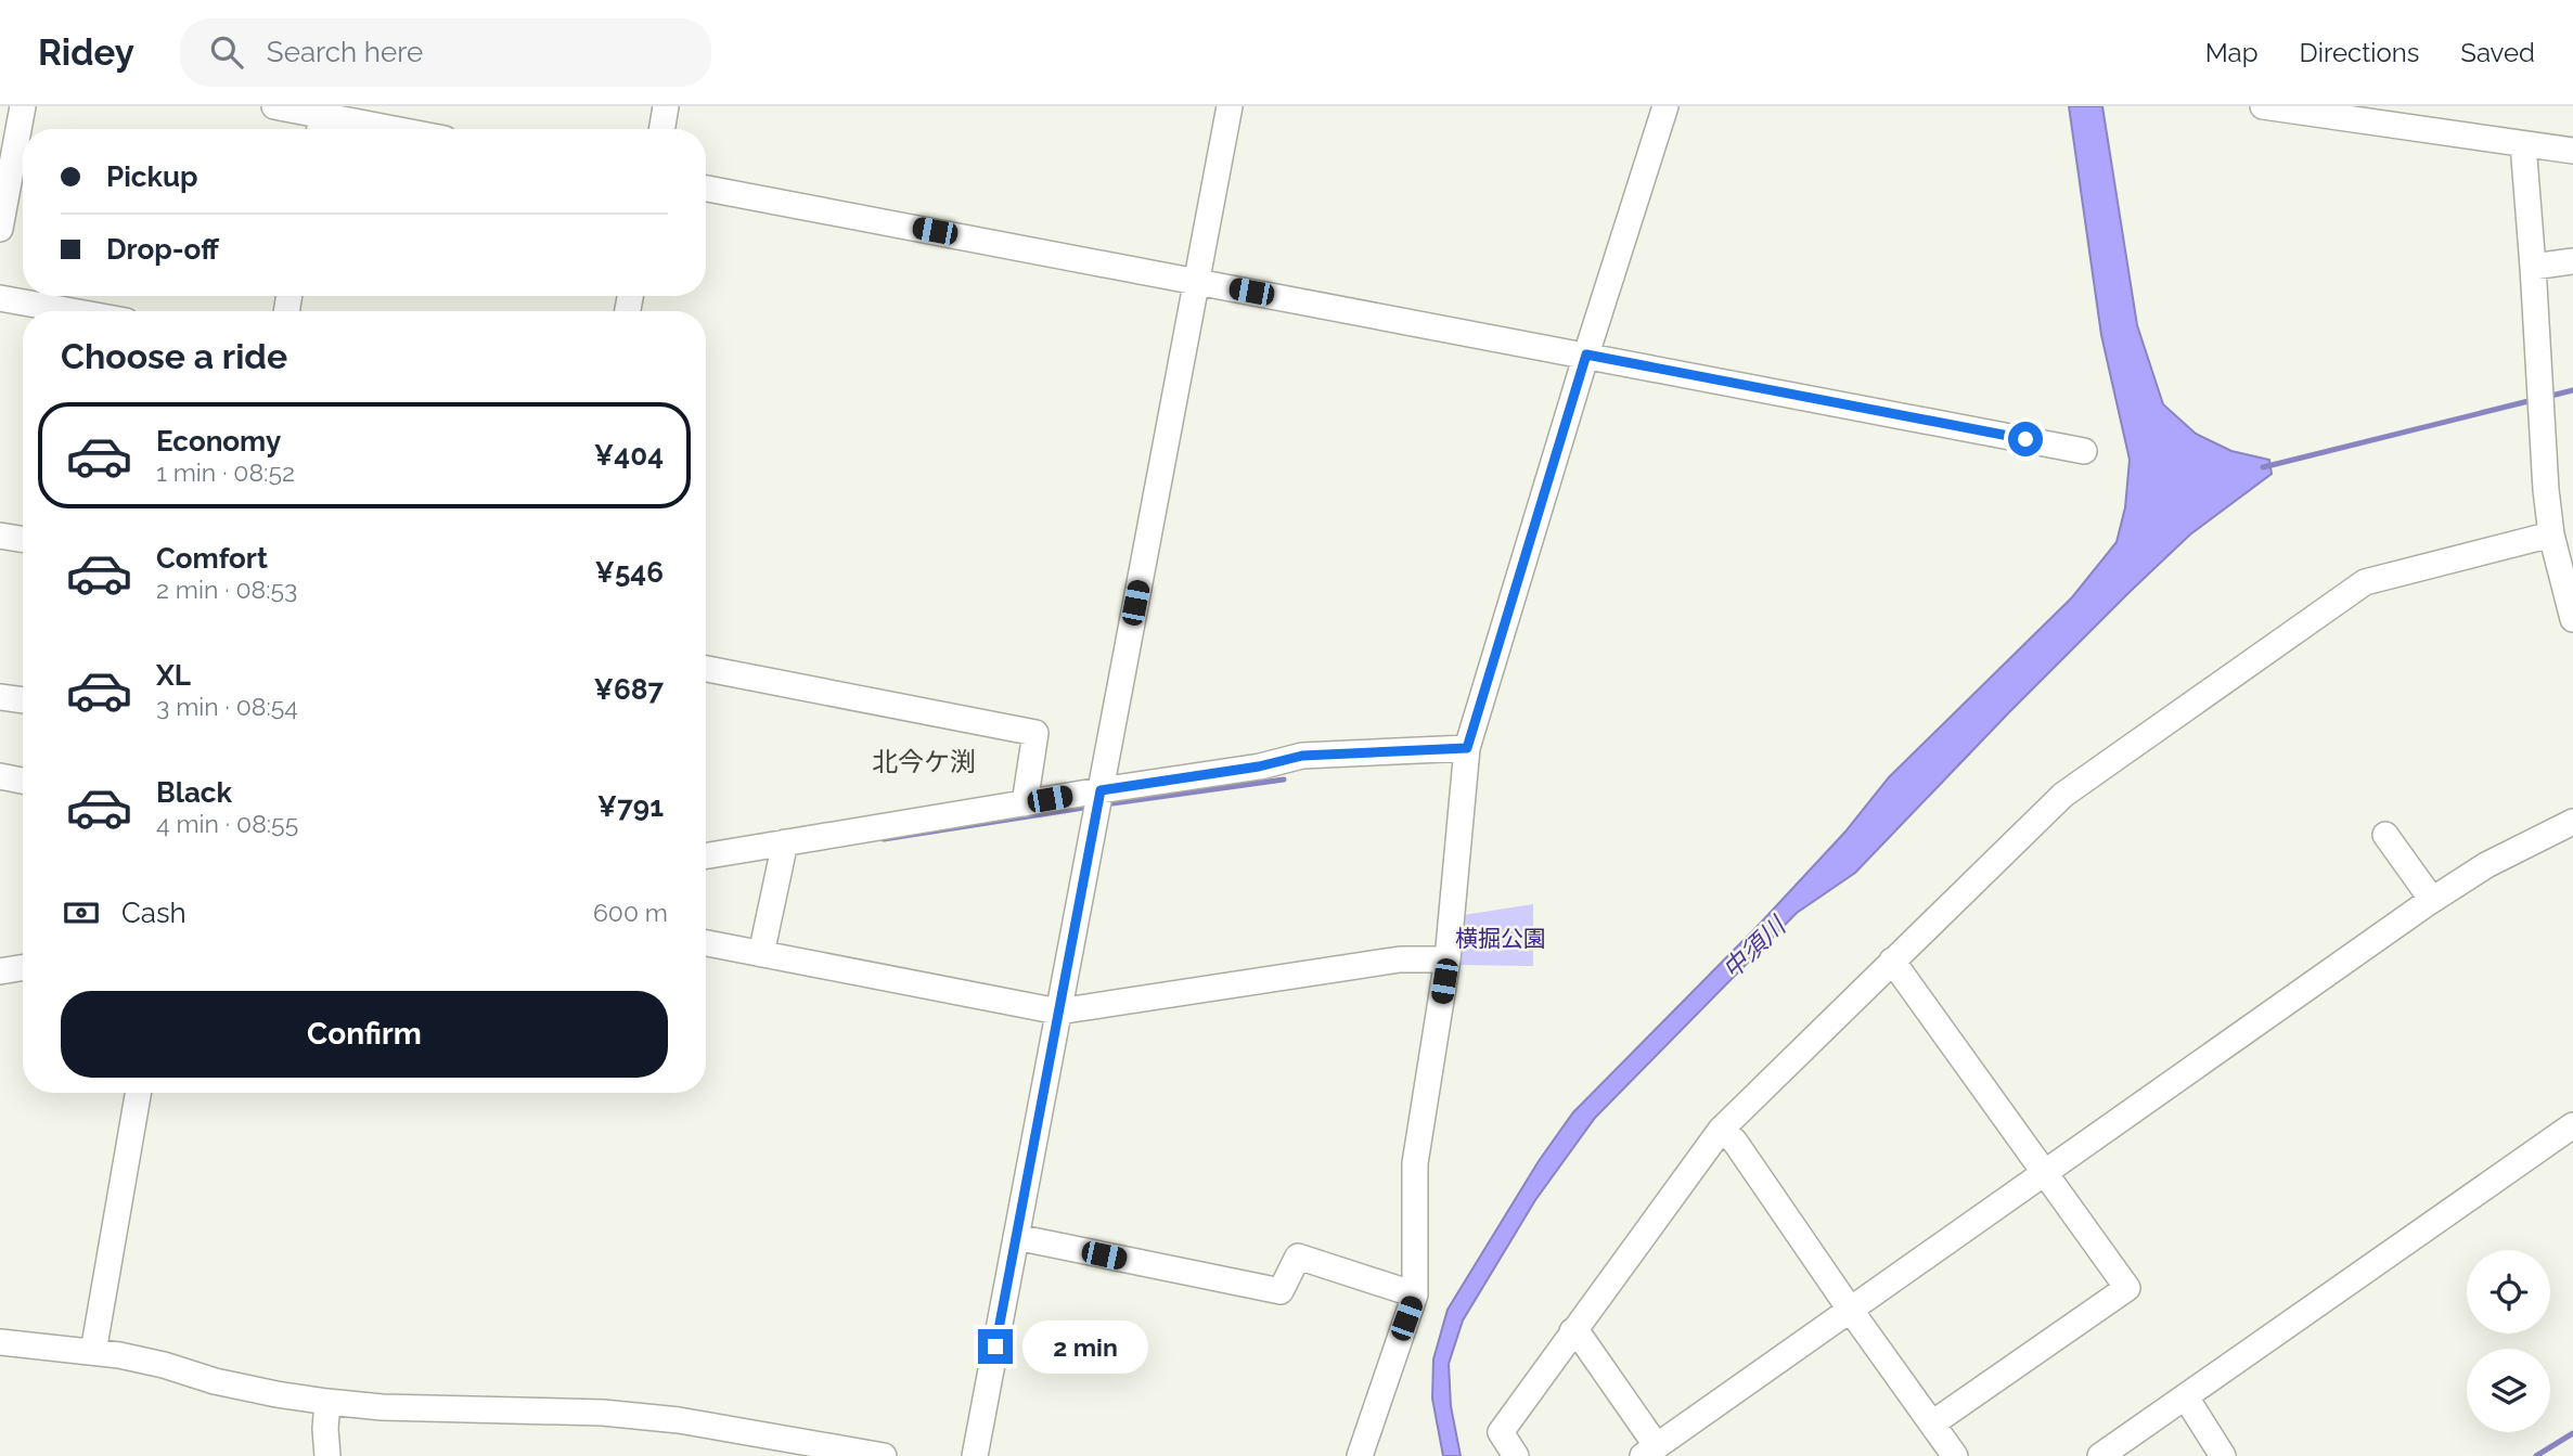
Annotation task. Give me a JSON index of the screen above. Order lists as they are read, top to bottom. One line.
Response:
{"districts":["北今ケ渕"],"water":["中須川"],"parks":["横掘公園"],"page":{"header":"Ridey","search":"Search here","nav":["Map","Directions","Saved"],"banner":["Pickup","Drop-off"],"heading":"Choose a ride","list":[{"name":"Economy","note":"1 min · 08:52","value":"¥404"},{"name":"Comfort","note":"2 min · 08:53","value":"¥546"},{"name":"XL","note":"3 min · 08:54","value":"¥687"},{"name":"Black","note":"4 min · 08:55","value":"¥791"}],"pay":["Cash","600 m"],"buttons":"Confirm","bubble":"2 min"}}
